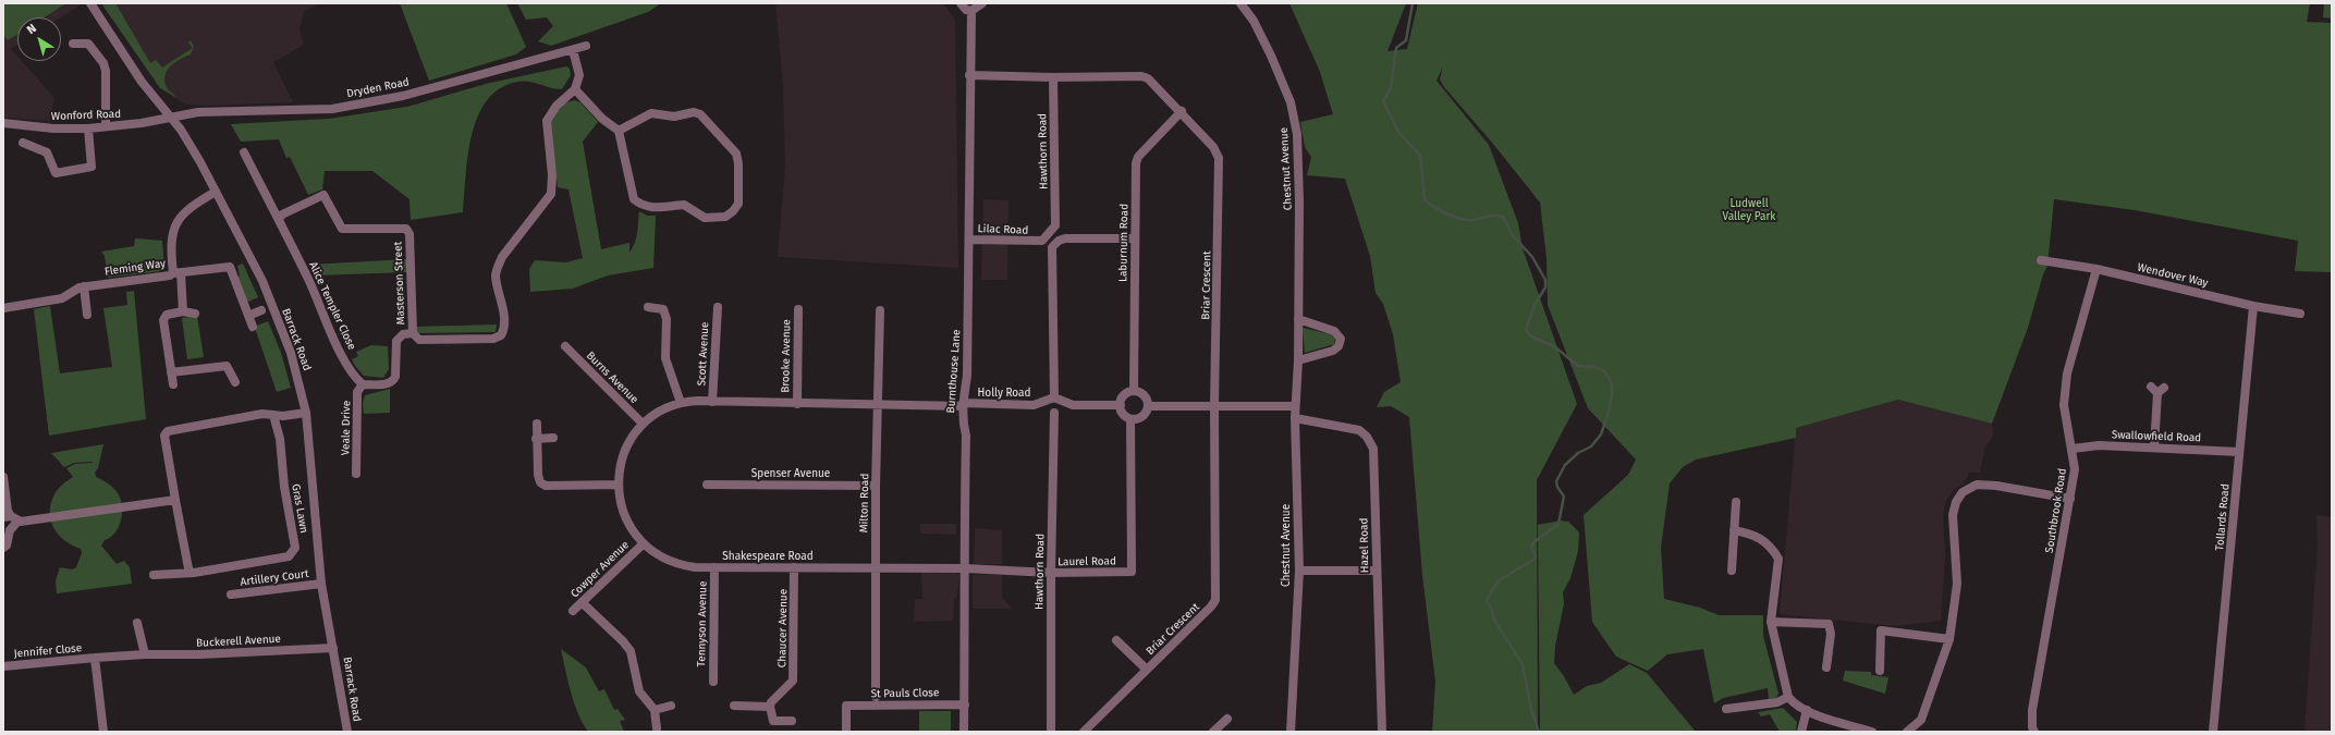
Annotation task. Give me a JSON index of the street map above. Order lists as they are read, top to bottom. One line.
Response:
{"streets":{"street":["Dryden Road","Wonford Road","Hawthorn Road","Chestnut Avenue","Lilac Road","Laburnum Road","Fleming Way","Wendover Way","Masterson Street","Briar Crescent","Alice Templer Close","Barrack Road","Scott Avenue","Brooke Avenue","Burnthouse Lane","Burns Avenue","Holly Road","Veale Drive","Swallowfield Road","Spenser Avenue","Milton Road","Gras Lawn","Southbrook Road","Tollards Road","Hazel Road","Shakespeare Road","Laurel Road","Cowper Avenue","Artillery Court","Tennyson Avenue","Chaucer Avenue","Buckerell Avenue","Jennifer Close","St Pauls Close"]},"crossings":[["Dryden Road","Wonford Road"],["Dryden Road","Barrack Road"],["Wonford Road","Barrack Road"],["Hawthorn Road","Lilac Road"],["Hawthorn Road","Briar Crescent"],["Hawthorn Road","Laurel Road"],["Chestnut Avenue","Hazel Road"],["Lilac Road","Burnthouse Lane"],["Laburnum Road","Briar Crescent"],["Laburnum Road","Laurel Road"],["Fleming Way","Barrack Road"],["Wendover Way","Southbrook Road"],["Wendover Way","Tollards Road"],["Masterson Street","Alice Templer Close"],["Briar Crescent","Burnthouse Lane"],["Alice Templer Close","Veale Drive"],["Barrack Road","Artillery Court"],["Barrack Road","Buckerell Avenue"],["Scott Avenue","Shakespeare Road"],["Brooke Avenue","Shakespeare Road"],["Burnthouse Lane","Holly Road"],["Burnthouse Lane","Shakespeare Road"],["Burnthouse Lane","Laurel Road"],["Burnthouse Lane","St Pauls Close"],["Burns Avenue","Shakespeare Road"],["Holly Road","Shakespeare Road"],["Swallowfield Road","Southbrook Road"],["Swallowfield Road","Tollards Road"],["Spenser Avenue","Milton Road"],["Milton Road","Shakespeare Road"],["Shakespeare Road","Laurel Road"],["Shakespeare Road","Cowper Avenue"],["Shakespeare Road","Tennyson Avenue"],["Shakespeare Road","Chaucer Avenue"],["Buckerell Avenue","Jennifer Close"]],"parks":["Ludwell Valley Park"],"north":"top left"}
